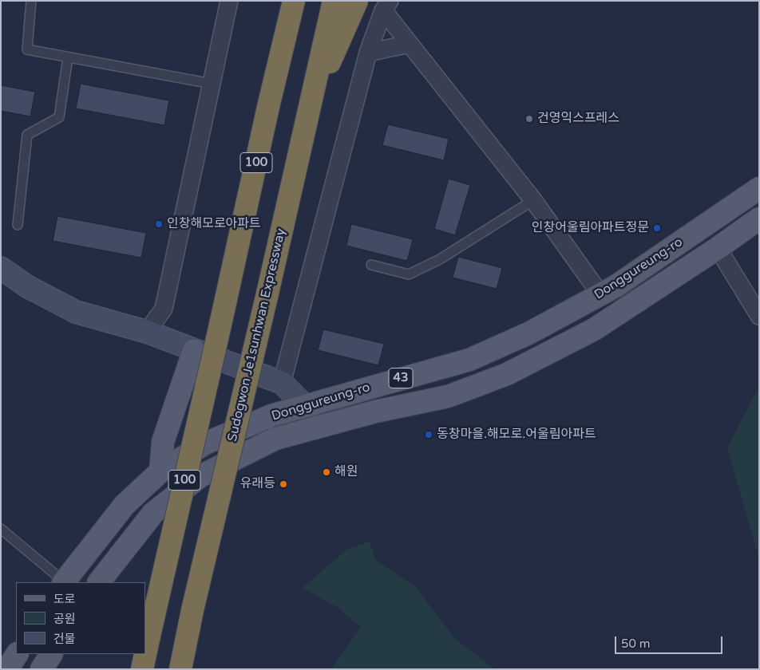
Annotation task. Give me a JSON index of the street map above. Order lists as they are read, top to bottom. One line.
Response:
{"streets":{"highway":["100","Sudogwon Je1sunhwan Expressway"],"main road":["Donggureung-ro","43"]},"places":["건영익스프레스","인창해모로아파트","인창어울림아파트정문","동창마을.해모로.어울림아파트","해원","유래등"],"legend":["도로","공원","건물"],"scale_bar":"50 m"}
